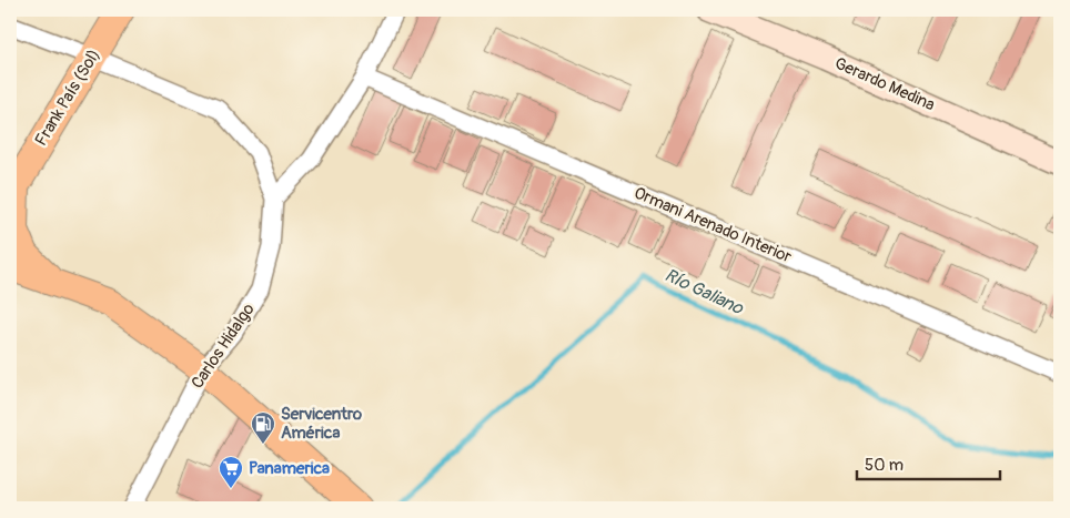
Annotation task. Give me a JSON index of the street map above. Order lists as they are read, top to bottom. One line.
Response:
{"streets":{"main road":["Frank País (Sol)"],"street":["Gerardo Medina","Ormani Arenado Interior","Carlos Hidalgo"]},"water":["Río Galiano"],"places":{"fuel station":["Servicentro América"],"supermarket":["Panamerica"]},"scale_bar":"50 m"}
